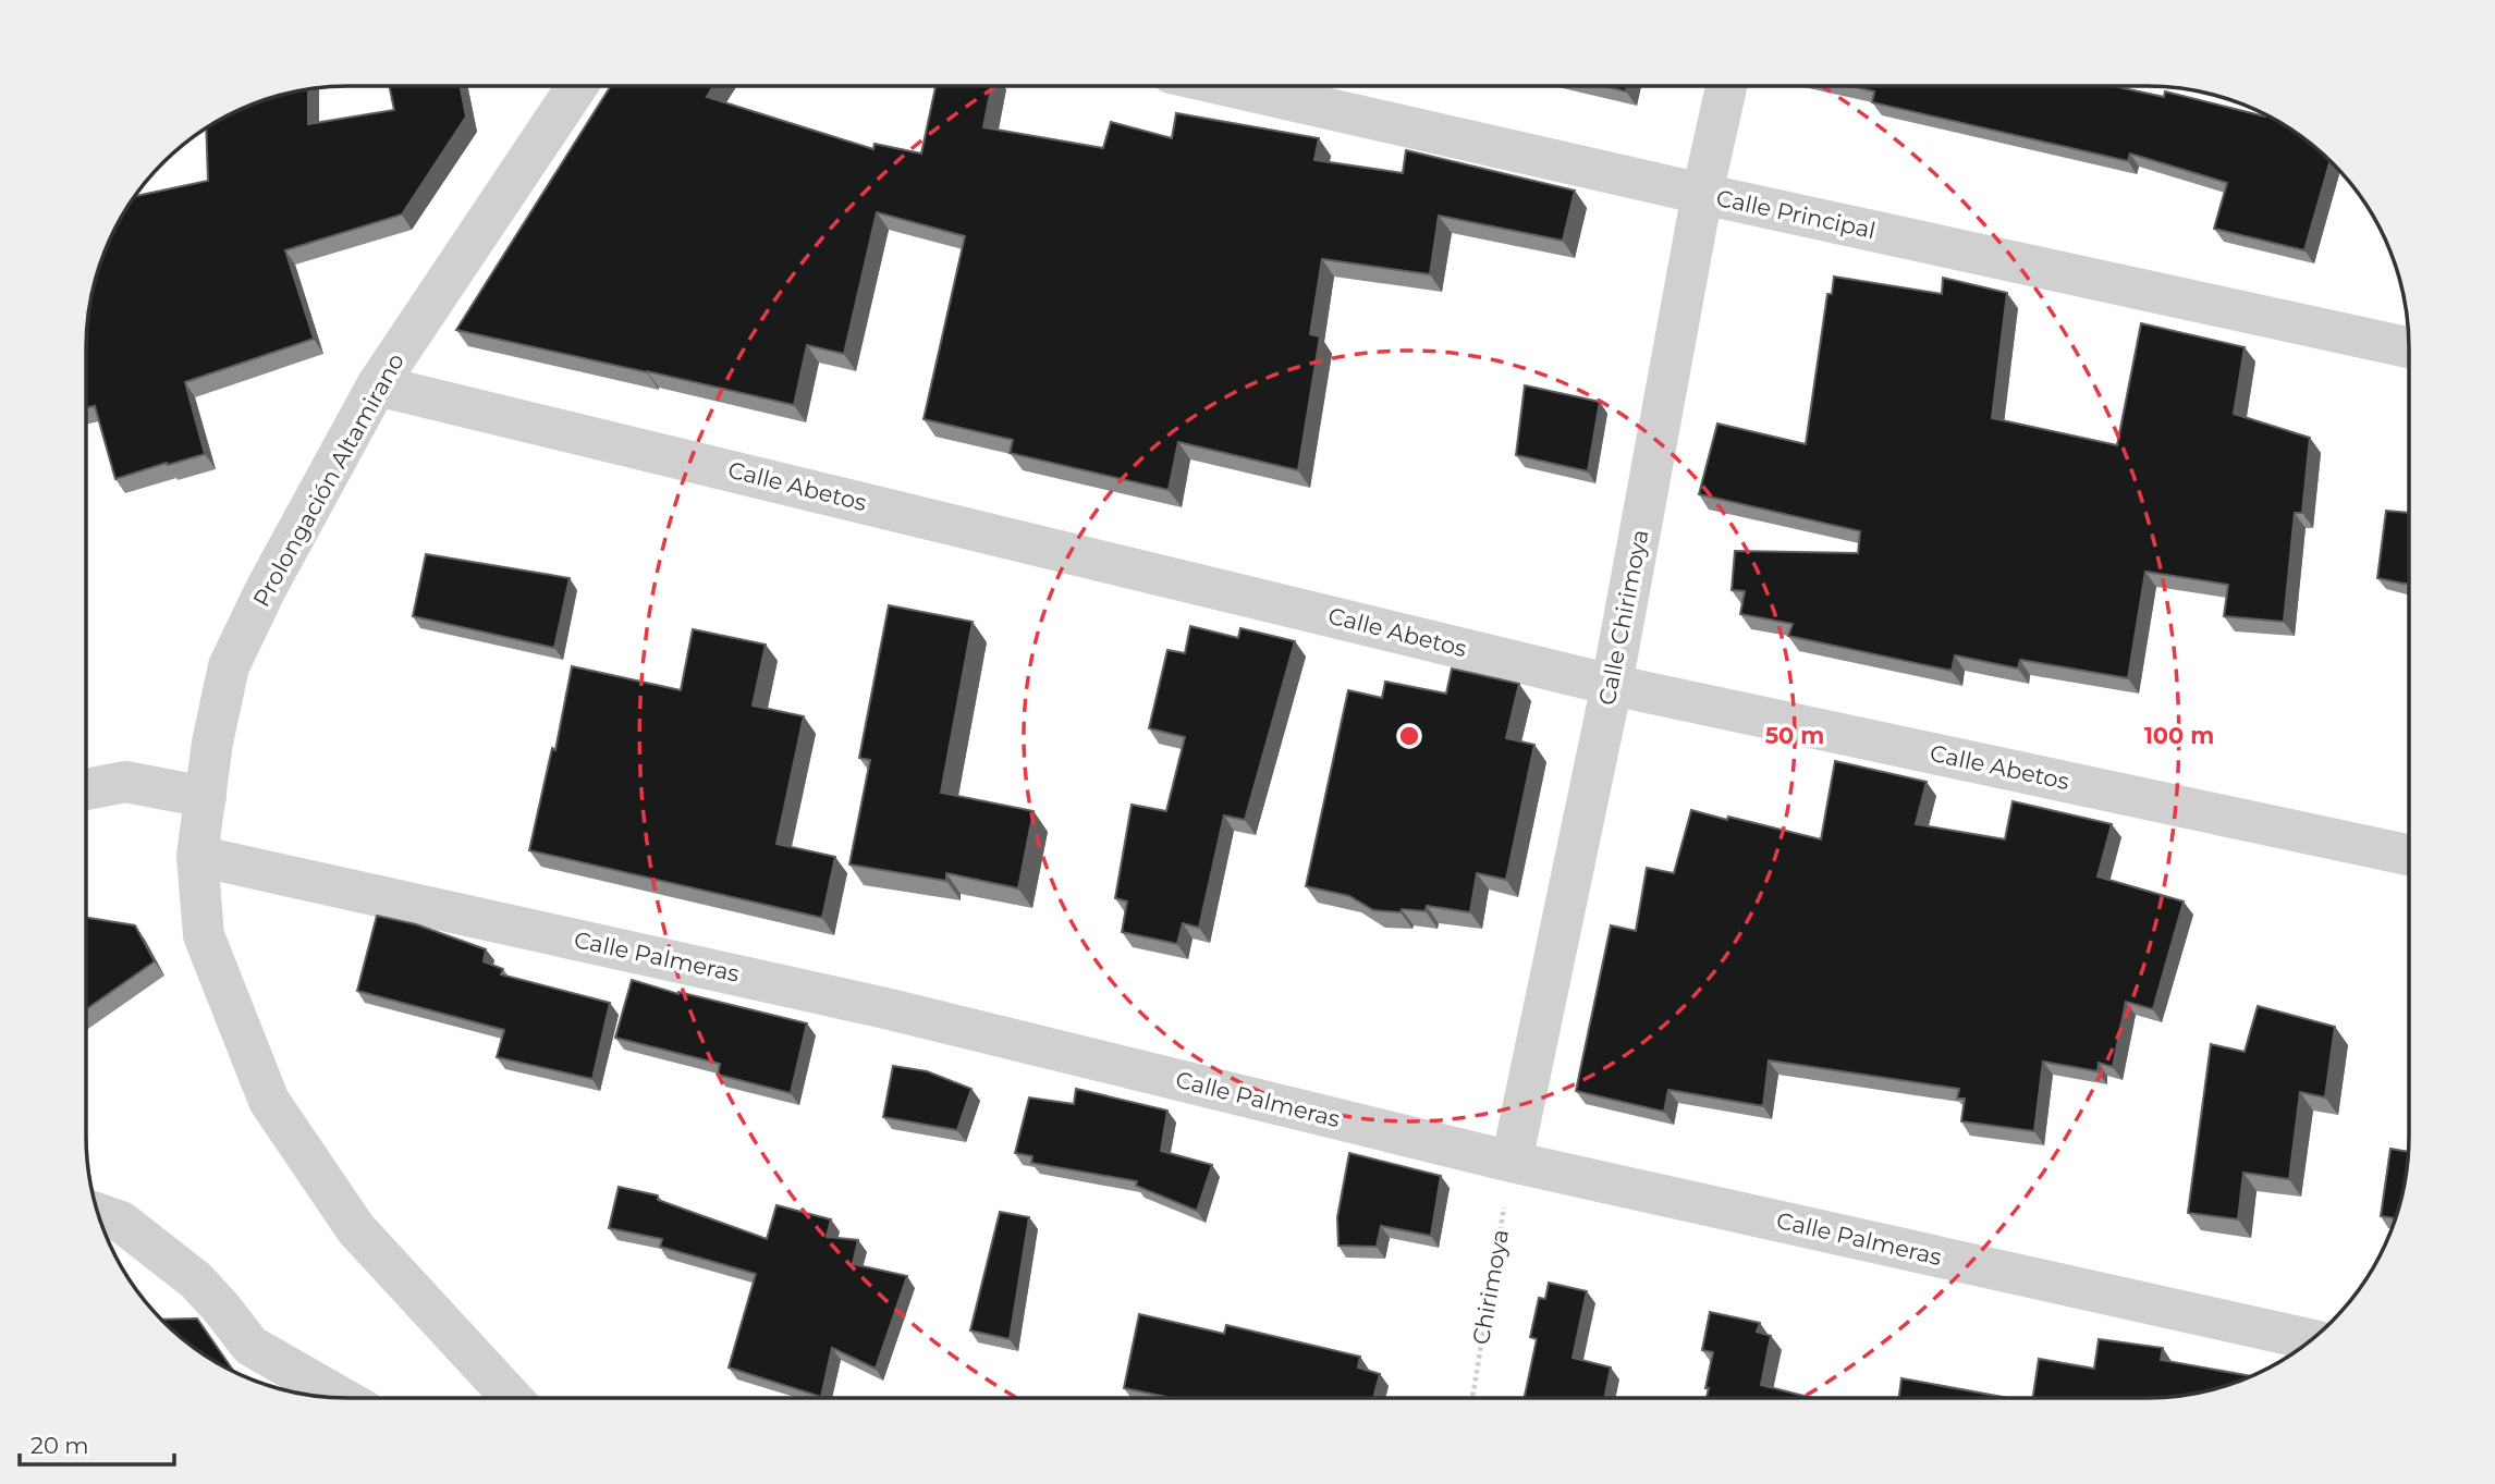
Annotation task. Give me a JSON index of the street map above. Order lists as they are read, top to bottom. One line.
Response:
{"streets":{"street":["Calle Principal","Prolongación Altamirano","Calle Abetos","Calle Chirimoya","Calle Palmeras"],"path":["Chirimoya"]},"crossings":[["Calle Principal","Calle Chirimoya"],["Prolongación Altamirano","Calle Abetos"],["Prolongación Altamirano","Calle Palmeras"],["Calle Abetos","Calle Chirimoya"],["Calle Chirimoya","Calle Palmeras"],["Calle Chirimoya","Chirimoya"],["Calle Palmeras","Chirimoya"]],"scale_bar":"20 m","rings":["50 m","100 m"]}
